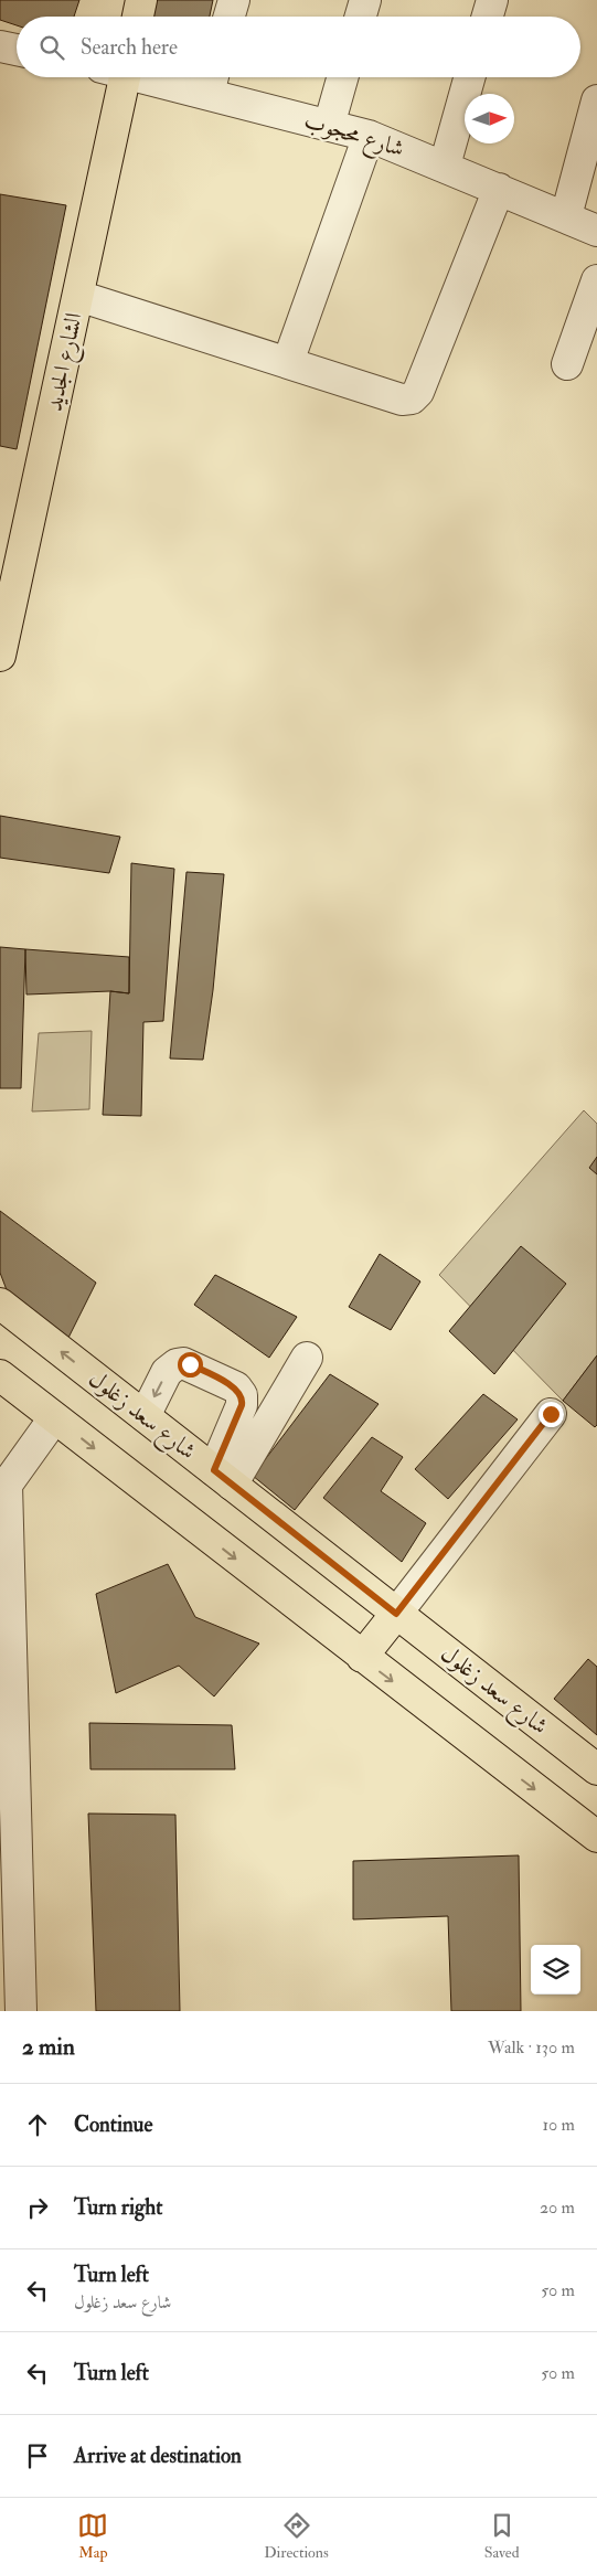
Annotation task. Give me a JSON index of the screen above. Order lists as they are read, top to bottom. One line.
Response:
{"streets":{"main road":["الشارع الجديد","شارع سعد زغلول"],"street":["شارع محجوب"]},"north":"right","page":{"search":"Search here","heading":["2 min","Walk · 130 m"],"list":[["Continue","10 m"],["Turn right","20 m"],["Turn left","شارع سعد زغلول","50 m"],["Turn left","50 m"],"Arrive at destination"],"nav":["Map","Directions","Saved"]}}
